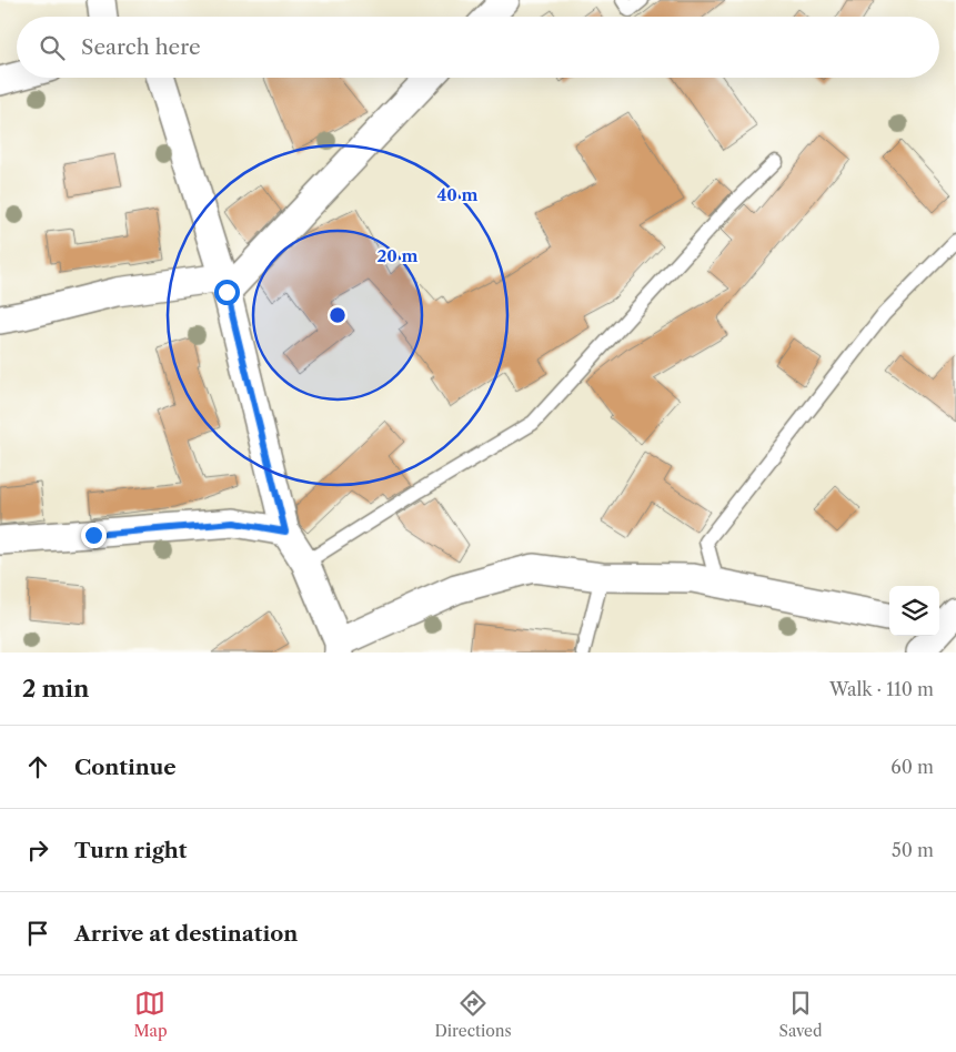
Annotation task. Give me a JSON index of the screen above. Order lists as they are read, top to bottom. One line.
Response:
{"page":{"search":"Search here","heading":["2 min","Walk · 110 m"],"list":[["Continue","60 m"],["Turn right","50 m"],"Arrive at destination"],"nav":["Map","Directions","Saved"]},"rings":["40 m","20 m"]}
